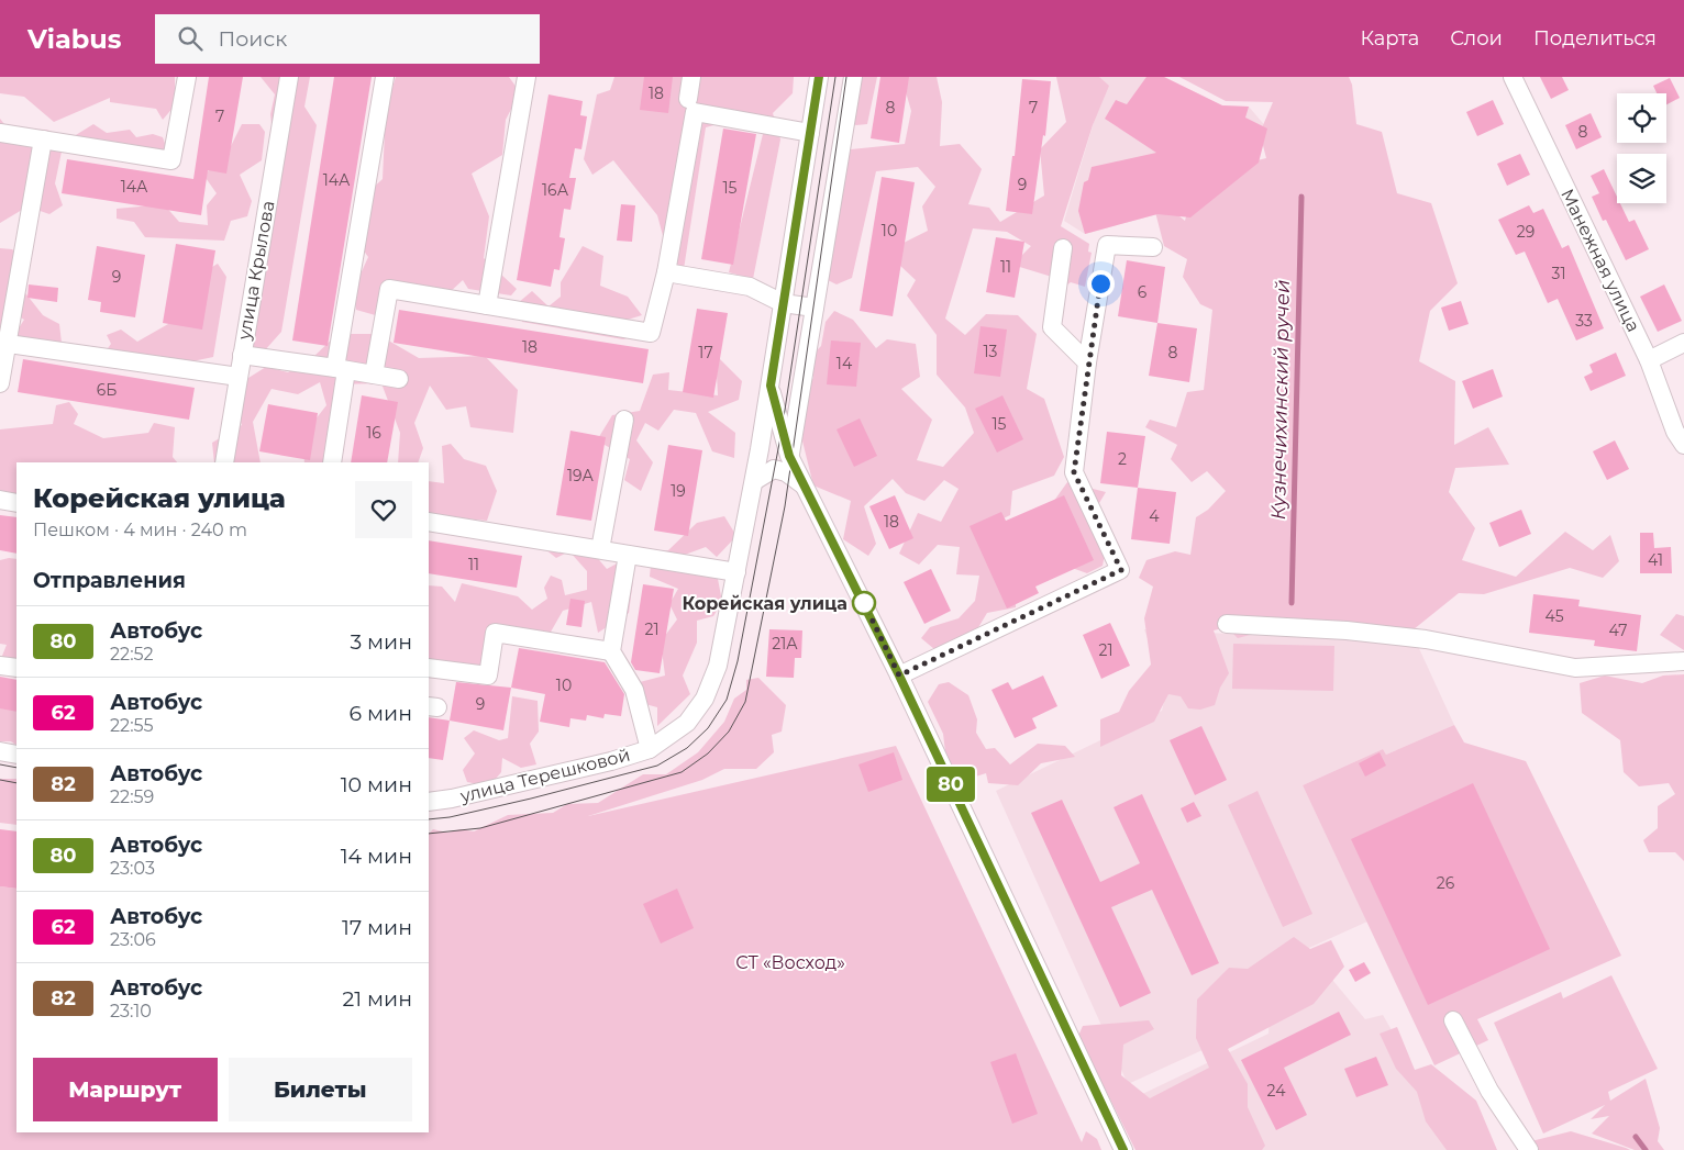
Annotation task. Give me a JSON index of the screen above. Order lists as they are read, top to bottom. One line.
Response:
{"streets":{"street":["Манежная улица","улица Крылова","улица Терешковой"]},"water":["Кузнечихинский ручей"],"parks":["СТ «Восход»"],"places":["Корейская улица"],"lines":["bus line 80"],"house_numbers":["18","8","7","7","8","14А","9","14А","15","16А","10","29","11","31","9","6","33","18","13","17","8","14","6Б","15","16","2","19А","19","4","18","41","11","45","21","47","21А","21","10","9","26","24"],"page":{"header":"Viabus","search":"Поиск","nav":["Карта","Слои","Поделиться"],"on_map":"80","heading":[["Корейская улица","Пешком · 4 мин · 240 m"],"Отправления"],"list":[{"mark":"80","name":"Автобус","note":"22:52","value":"3 мин"},{"mark":"62","name":"Автобус","note":"22:55","value":"6 мин"},{"mark":"82","name":"Автобус","note":"22:59","value":"10 мин"},{"mark":"80","name":"Автобус","note":"23:03","value":"14 мин"},{"mark":"62","name":"Автобус","note":"23:06","value":"17 мин"},{"mark":"82","name":"Автобус","note":"23:10","value":"21 мин"}],"buttons":["Маршрут","Билеты"]}}
